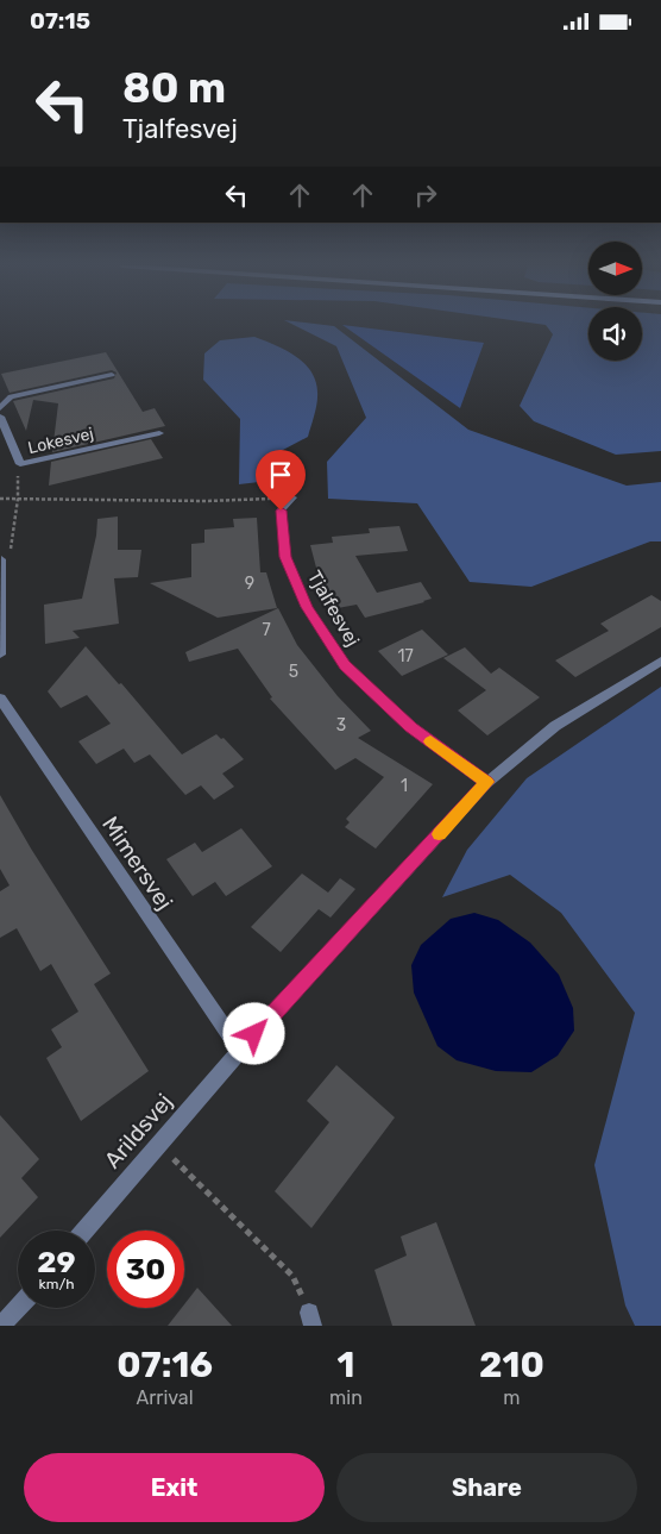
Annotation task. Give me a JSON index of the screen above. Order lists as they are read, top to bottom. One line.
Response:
{"streets":{"street":["Lokesvej","Tjalfesvej","Mimersvej","Arildsvej"]},"crossings":[["Mimersvej","Arildsvej"]],"house_numbers":["9","7","17","5","3","1"],"north":"right","page":{"status":"07:15","turn":["80 m","Tjalfesvej"],"speed":"29 km/h","limit":"30","eta":["07:16","Arrival","1","min","210","m"],"buttons":["Exit","Share"]}}
